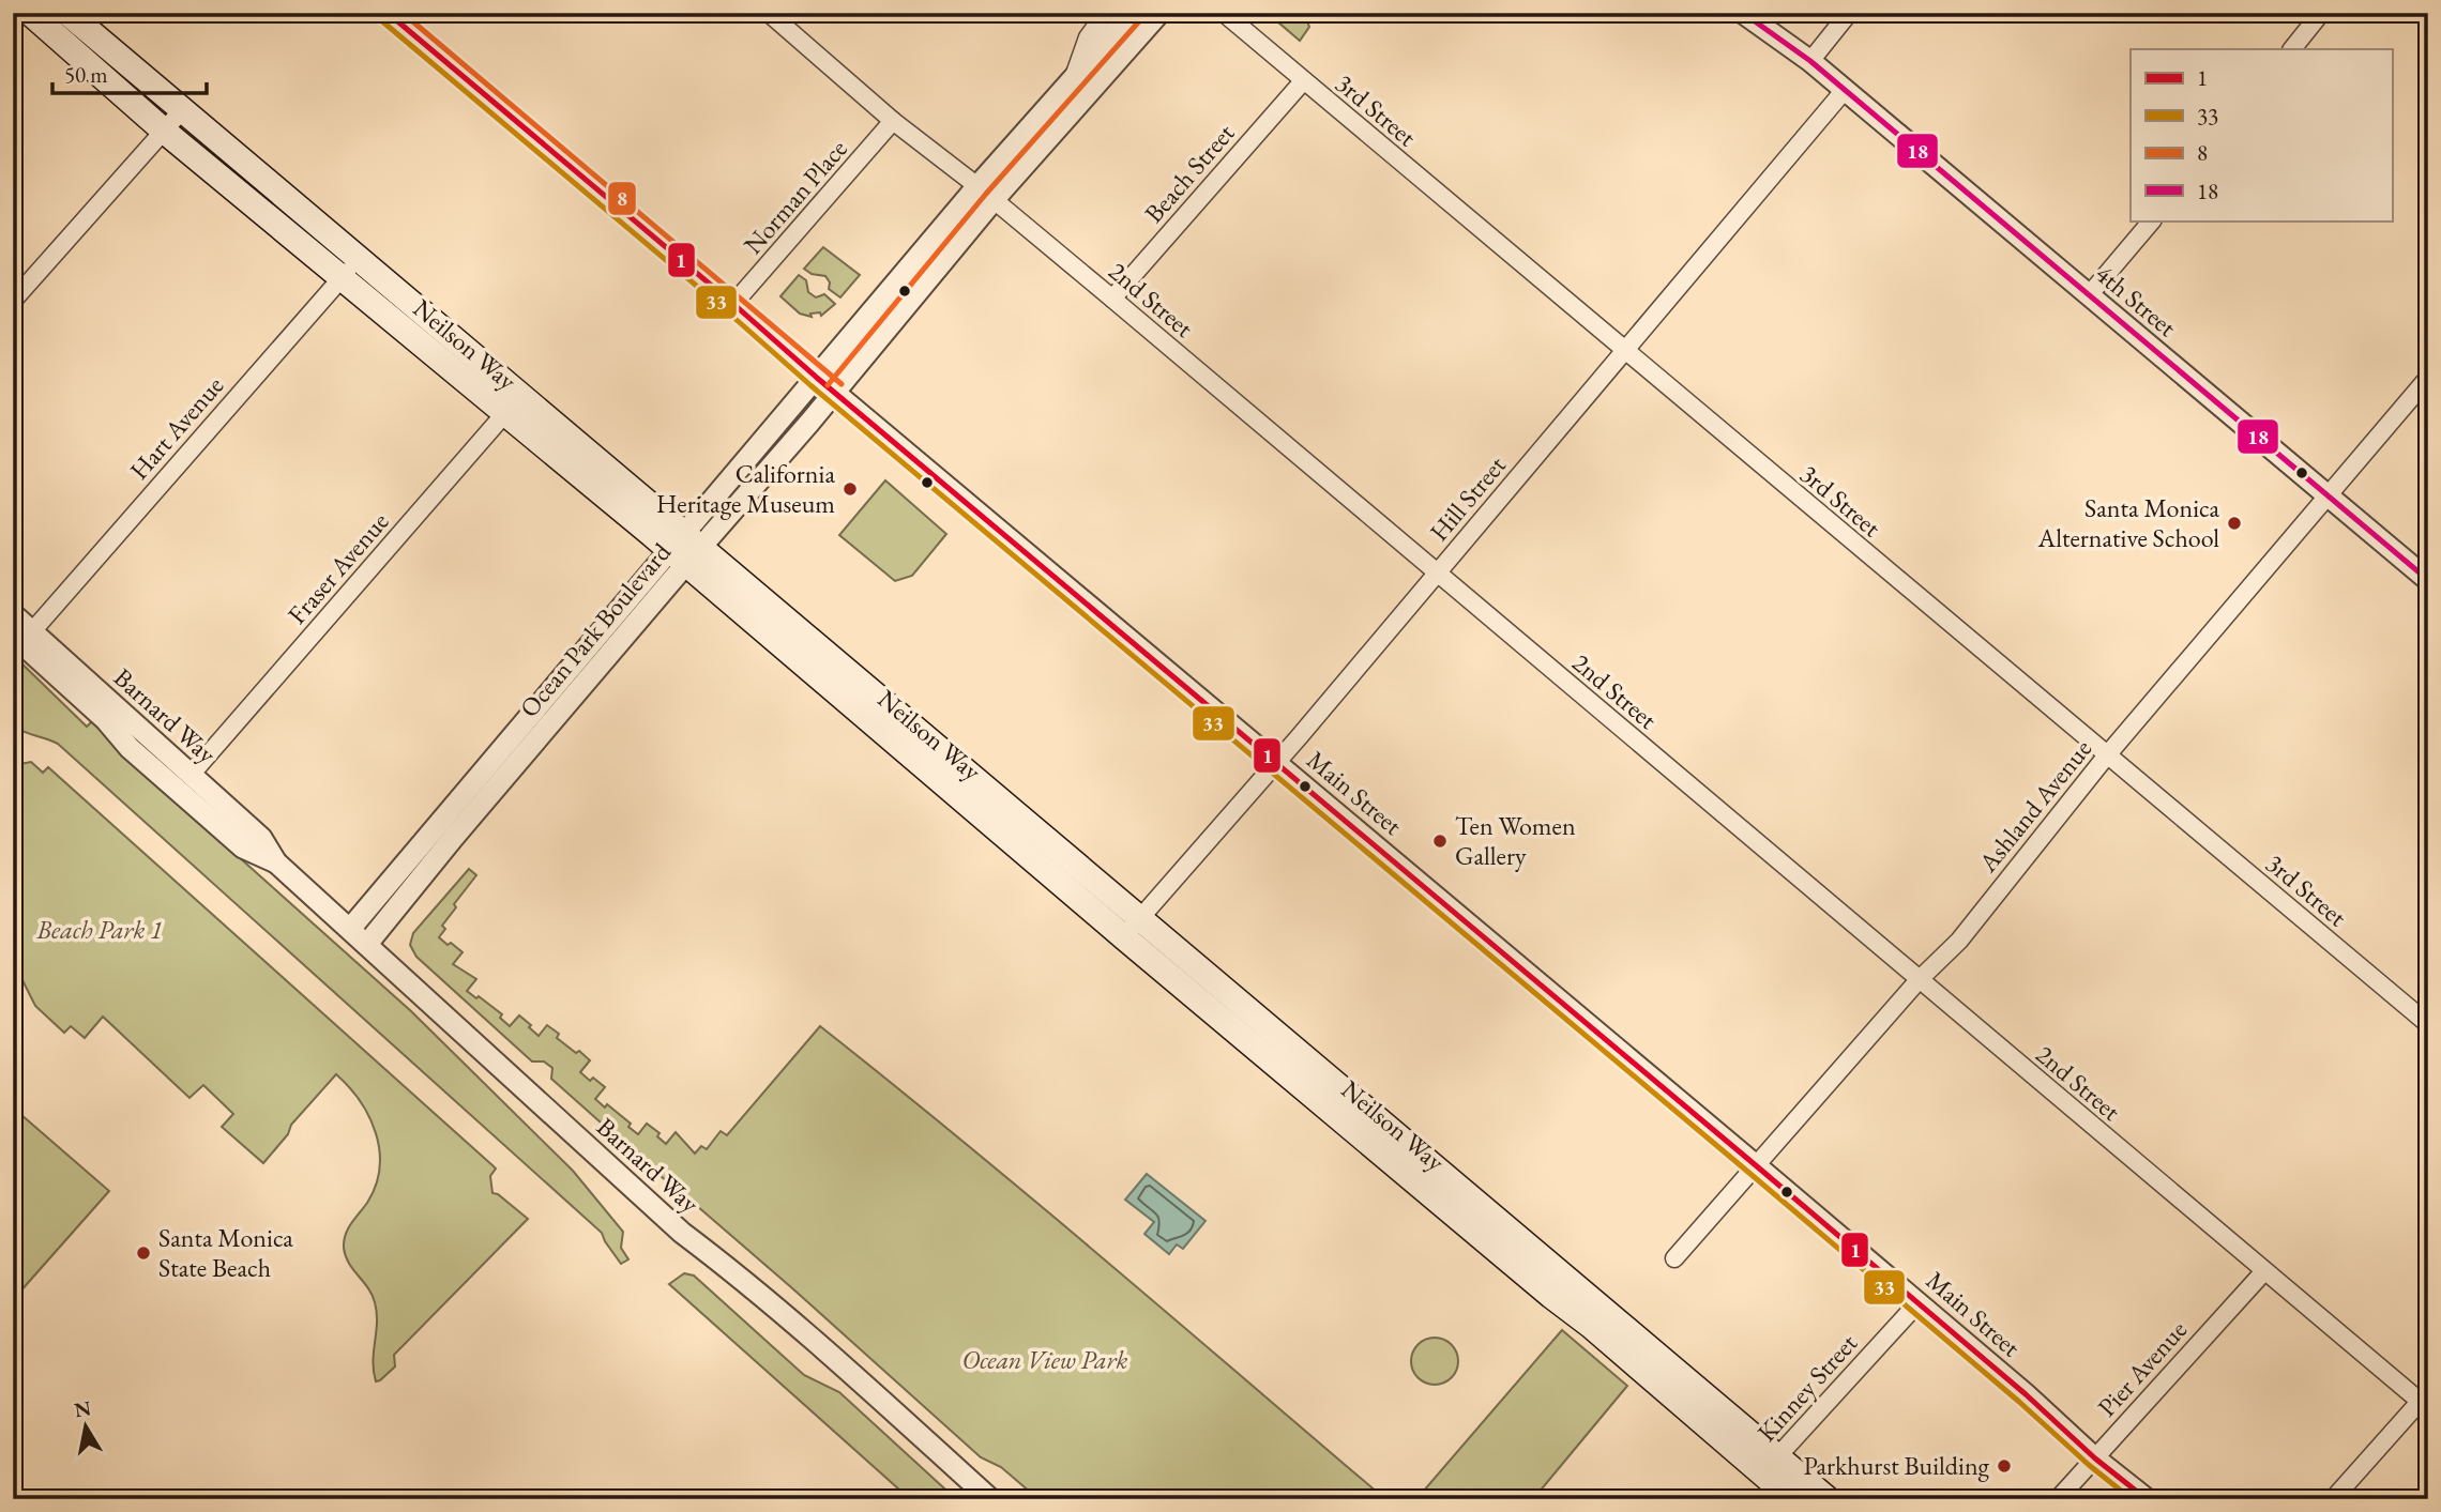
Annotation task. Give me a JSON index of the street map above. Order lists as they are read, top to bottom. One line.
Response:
{"streets":{"main road":["Neilson Way"],"street":["3rd Street","Beach Street","Norman Place","2nd Street","4th Street","Hart Avenue","Hill Street","Fraser Avenue","Ocean Park Boulevard","Barnard Way","Main Street","Ashland Avenue","Pier Avenue","Kinney Street"]},"crossings":[["3rd Street","Beach Street"],["3rd Street","Hill Street"],["3rd Street","Ashland Avenue"],["Beach Street","2nd Street"],["Norman Place","2nd Street"],["Norman Place","Main Street"],["2nd Street","Hill Street"],["2nd Street","Ocean Park Boulevard"],["2nd Street","Ashland Avenue"],["2nd Street","Pier Avenue"],["4th Street","Hill Street"],["4th Street","Ashland Avenue"],["Neilson Way","Hart Avenue"],["Neilson Way","Hill Street"],["Neilson Way","Fraser Avenue"],["Neilson Way","Ocean Park Boulevard"],["Neilson Way","Kinney Street"],["Hart Avenue","Barnard Way"],["Hill Street","Main Street"],["Fraser Avenue","Barnard Way"],["Ocean Park Boulevard","Barnard Way"],["Ocean Park Boulevard","Main Street"],["Main Street","Ashland Avenue"],["Main Street","Pier Avenue"],["Main Street","Kinney Street"]],"parks":["Beach Park 1","Ocean View Park"],"places":["California Heritage Museum","Santa Monica Alternative School","Ten Women Gallery","Santa Monica State Beach","Parkhurst Building"],"lines":["transit line 1","transit line 8","transit line 18","transit line 33"],"legend":["1","33","8","18"],"scale_bar":"50 m","north":"top"}
